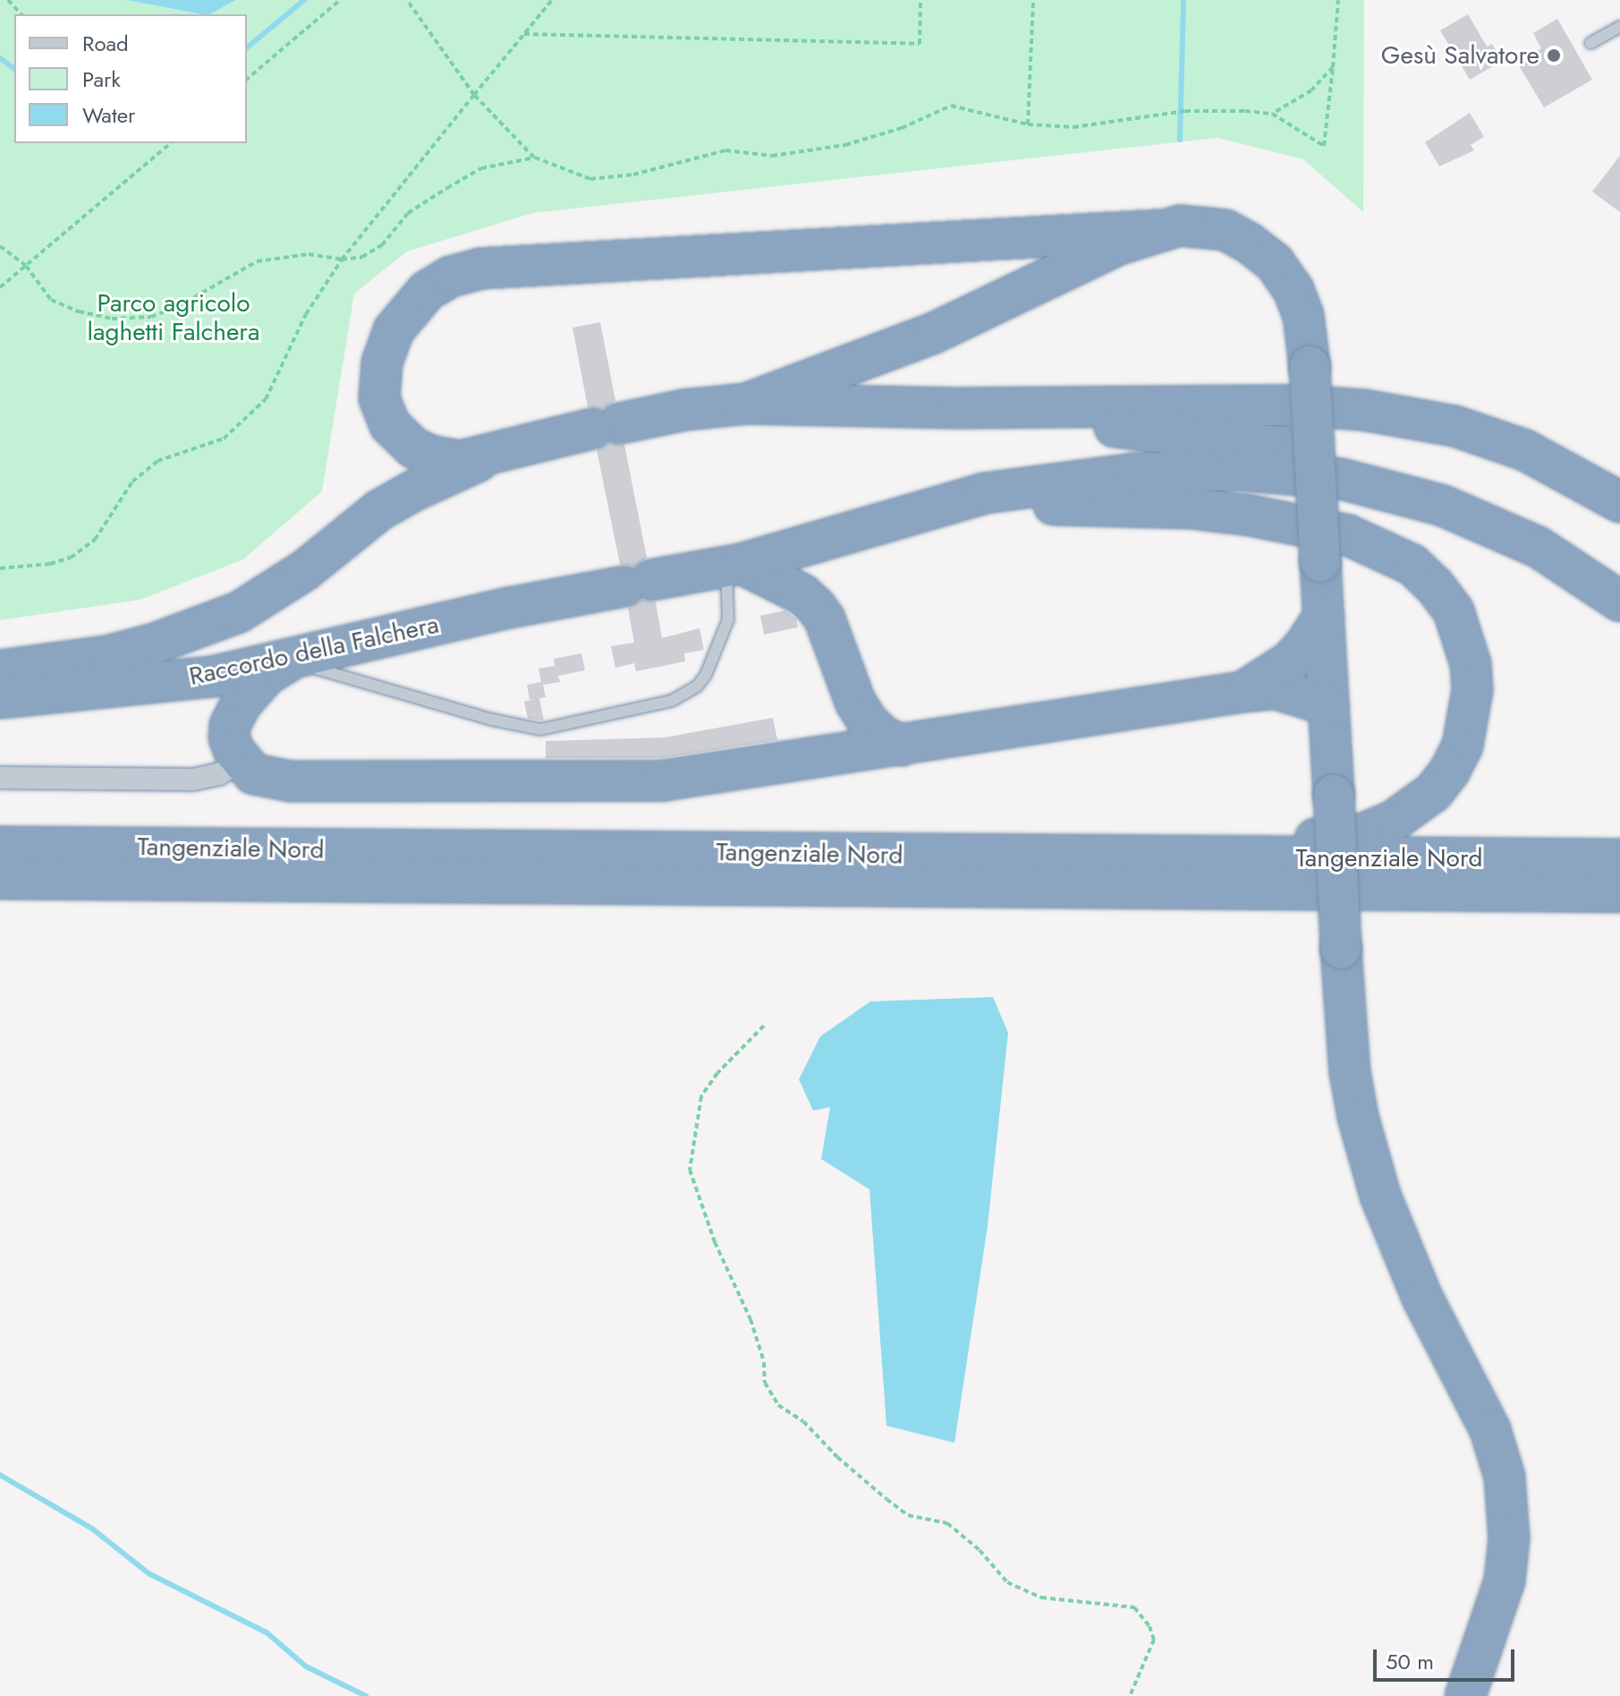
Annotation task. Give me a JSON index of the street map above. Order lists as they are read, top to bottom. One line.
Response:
{"streets":{"highway":["Raccordo della Falchera","Tangenziale Nord"]},"parks":["Parco agricolo laghetti Falchera"],"places":["Gesù Salvatore"],"legend":["Road","Park","Water"],"scale_bar":"50 m"}
